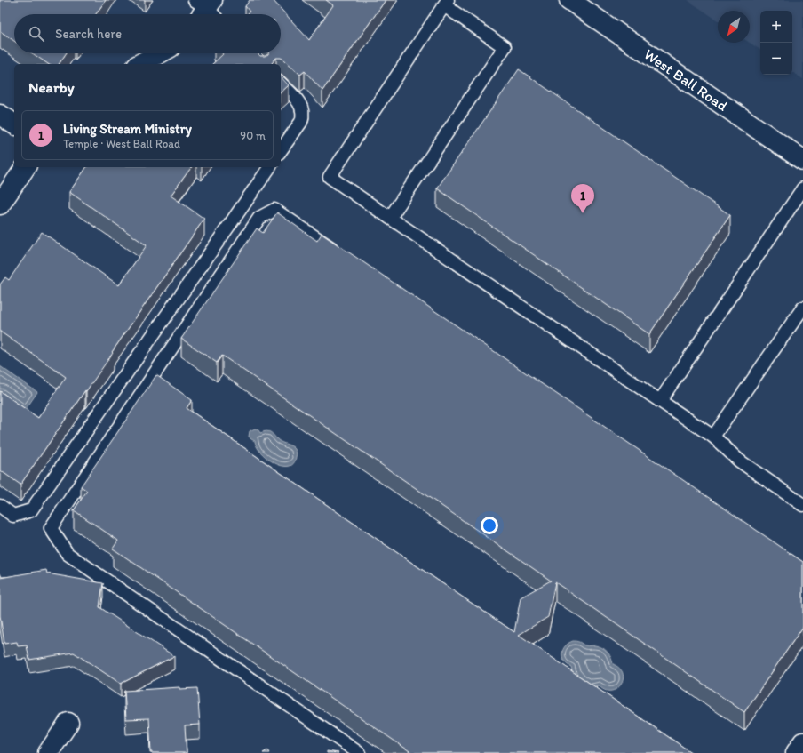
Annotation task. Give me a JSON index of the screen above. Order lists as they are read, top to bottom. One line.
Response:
{"streets":{"main road":["West Ball Road"]},"north":"bottom left","page":{"map_buttons":["+","−"],"search":"Search here","heading":"Nearby","list":[{"mark":"1","name":"Living Stream Ministry","note":"Temple · West Ball Road","value":"90 m"}],"pins":"1"}}
